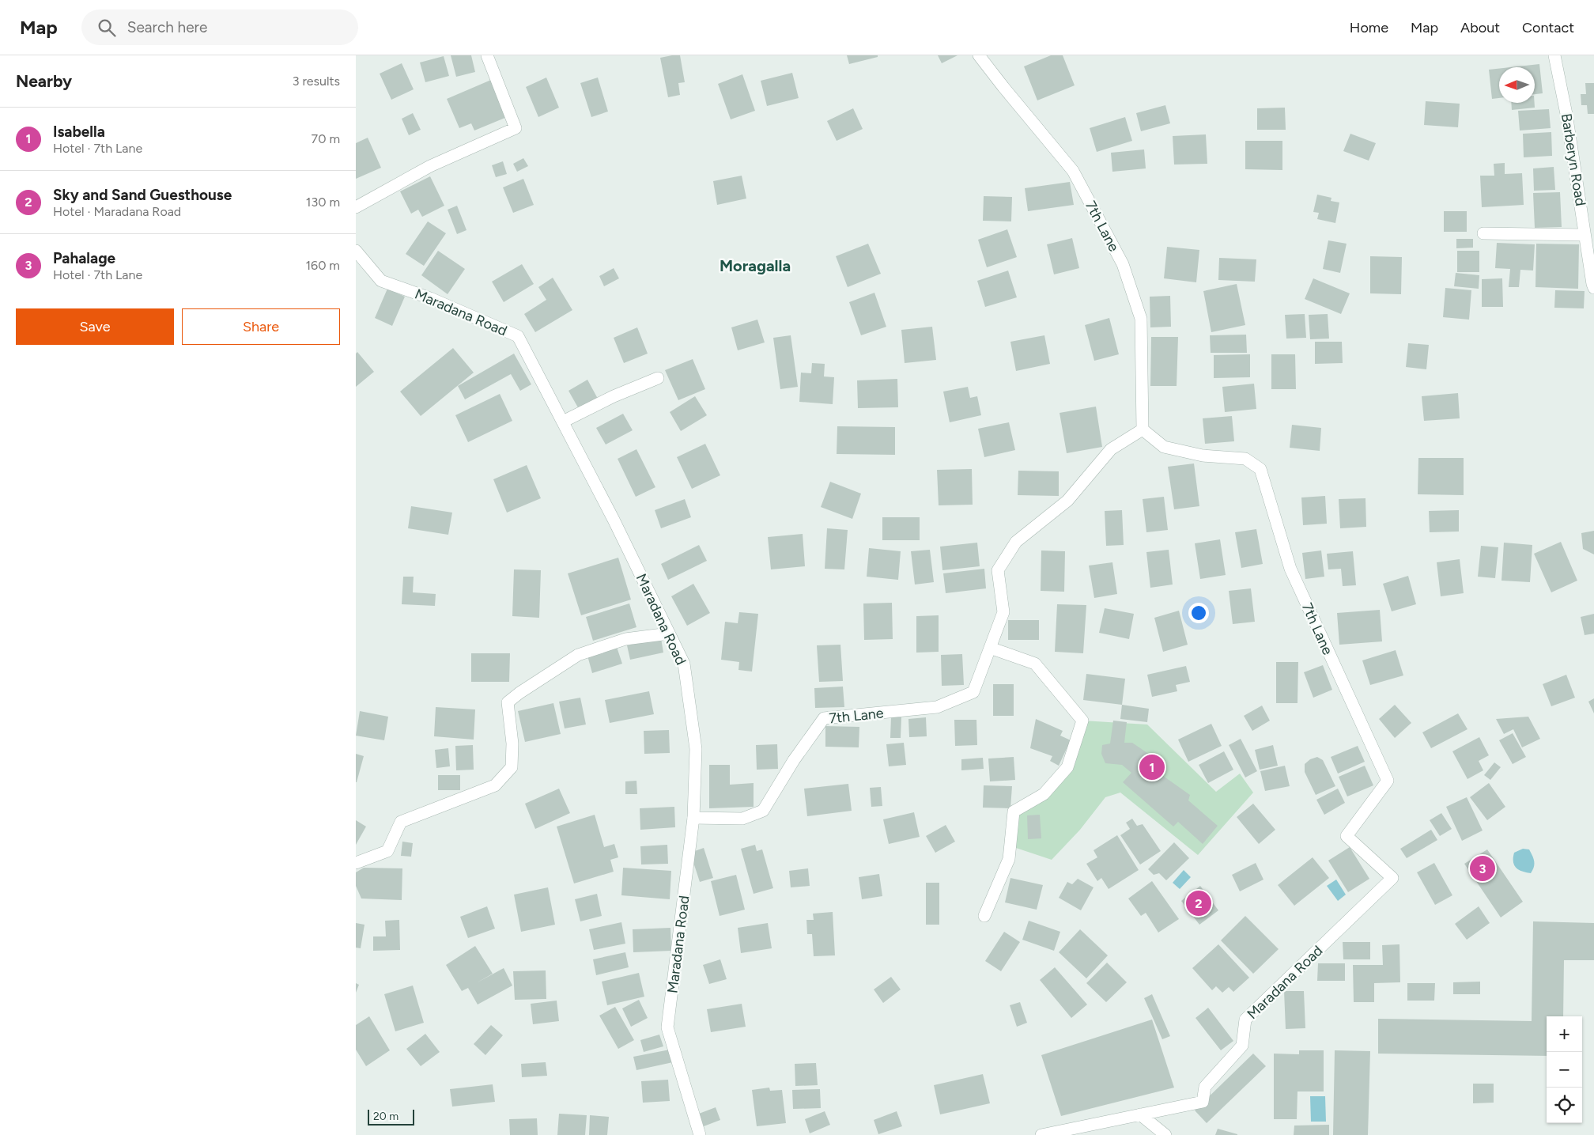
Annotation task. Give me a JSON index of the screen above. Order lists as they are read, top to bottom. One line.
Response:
{"streets":{"street":["Barberyn Road","7th Lane","Maradana Road"]},"crossings":[["7th Lane","Maradana Road"]],"districts":["Moragalla"],"scale_bar":"20 m","north":"left","page":{"header":"Map","search":"Search here","nav":["Home","Map","About","Contact"],"heading":["Nearby","3 results"],"list":[{"mark":"1","name":"Isabella","note":"Hotel · 7th Lane","value":"70 m"},{"mark":"2","name":"Sky and Sand Guesthouse","note":"Hotel · Maradana Road","value":"130 m"},{"mark":"3","name":"Pahalage","note":"Hotel · 7th Lane","value":"160 m"}],"buttons":["Save","Share"],"pins":["1","3","2"],"map_buttons":["+","−"],"scale":"20 m"}}
